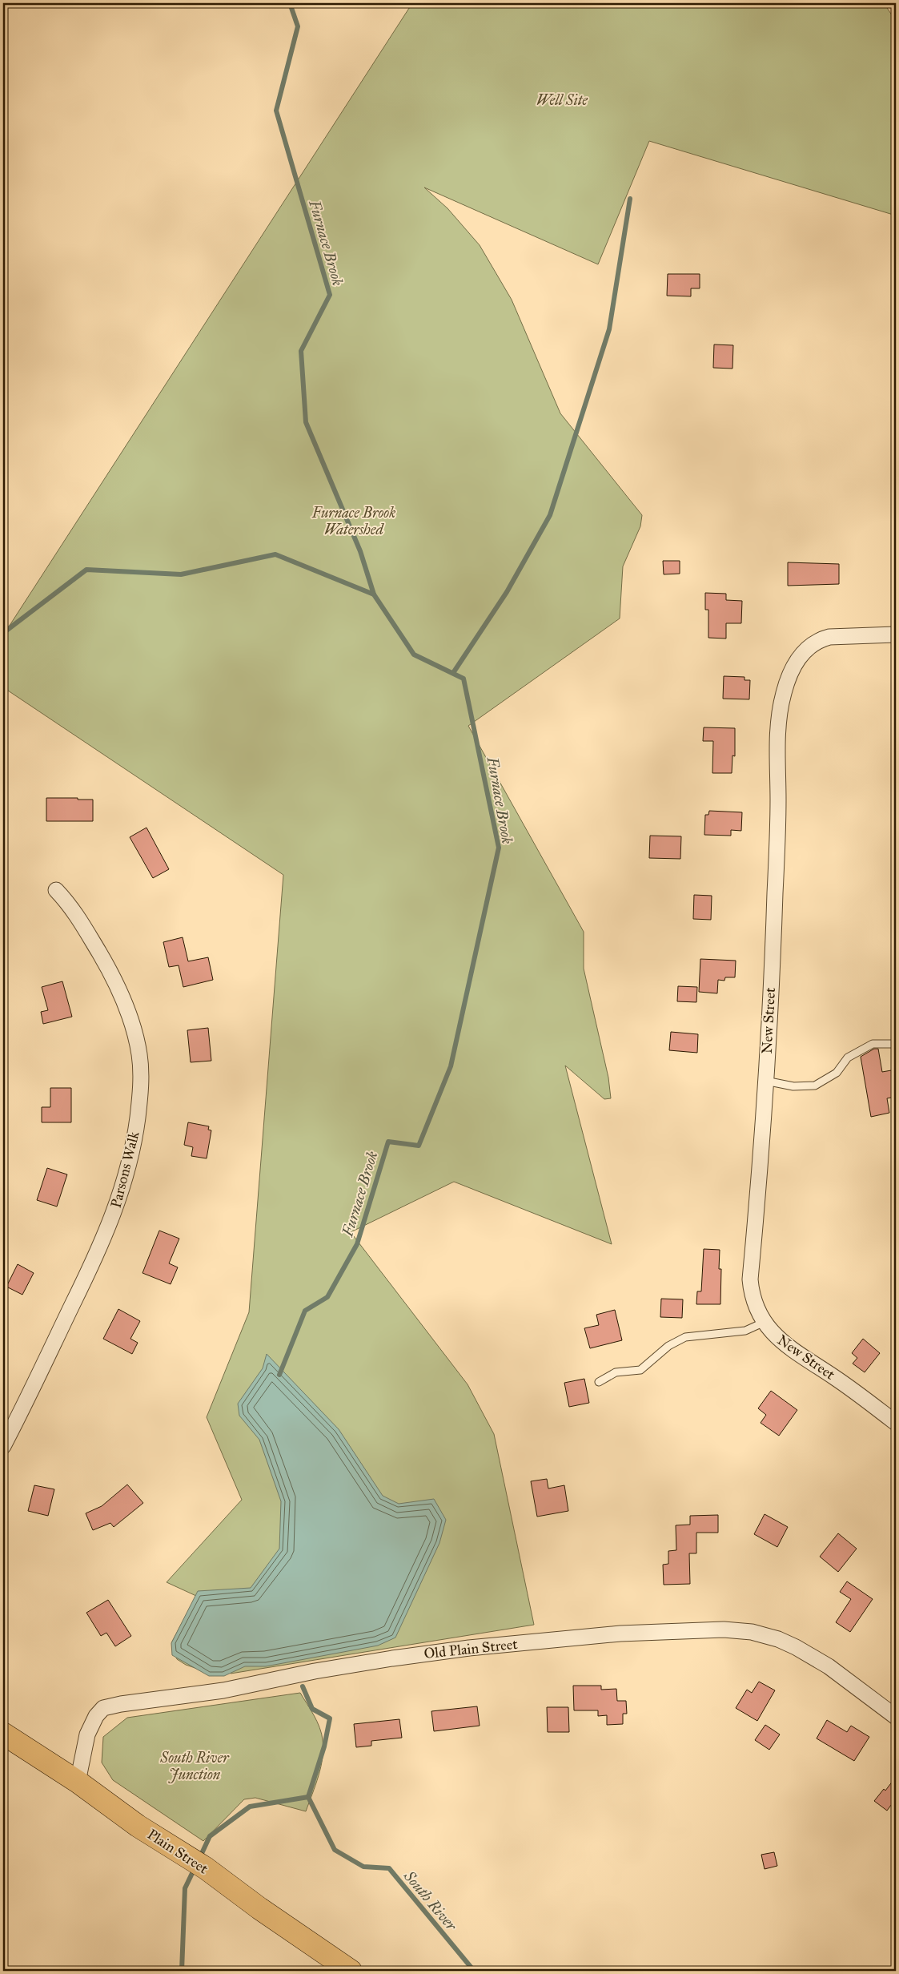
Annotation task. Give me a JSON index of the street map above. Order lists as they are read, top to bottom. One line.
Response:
{"streets":{"main road":["Plain Street"],"street":["New Street","Parsons Walk","Old Plain Street"]},"crossings":[["Old Plain Street","Plain Street"]],"water":["Furnace Brook","South River"],"parks":["Well Site","Furnace Brook Watershed","South River Junction"]}
